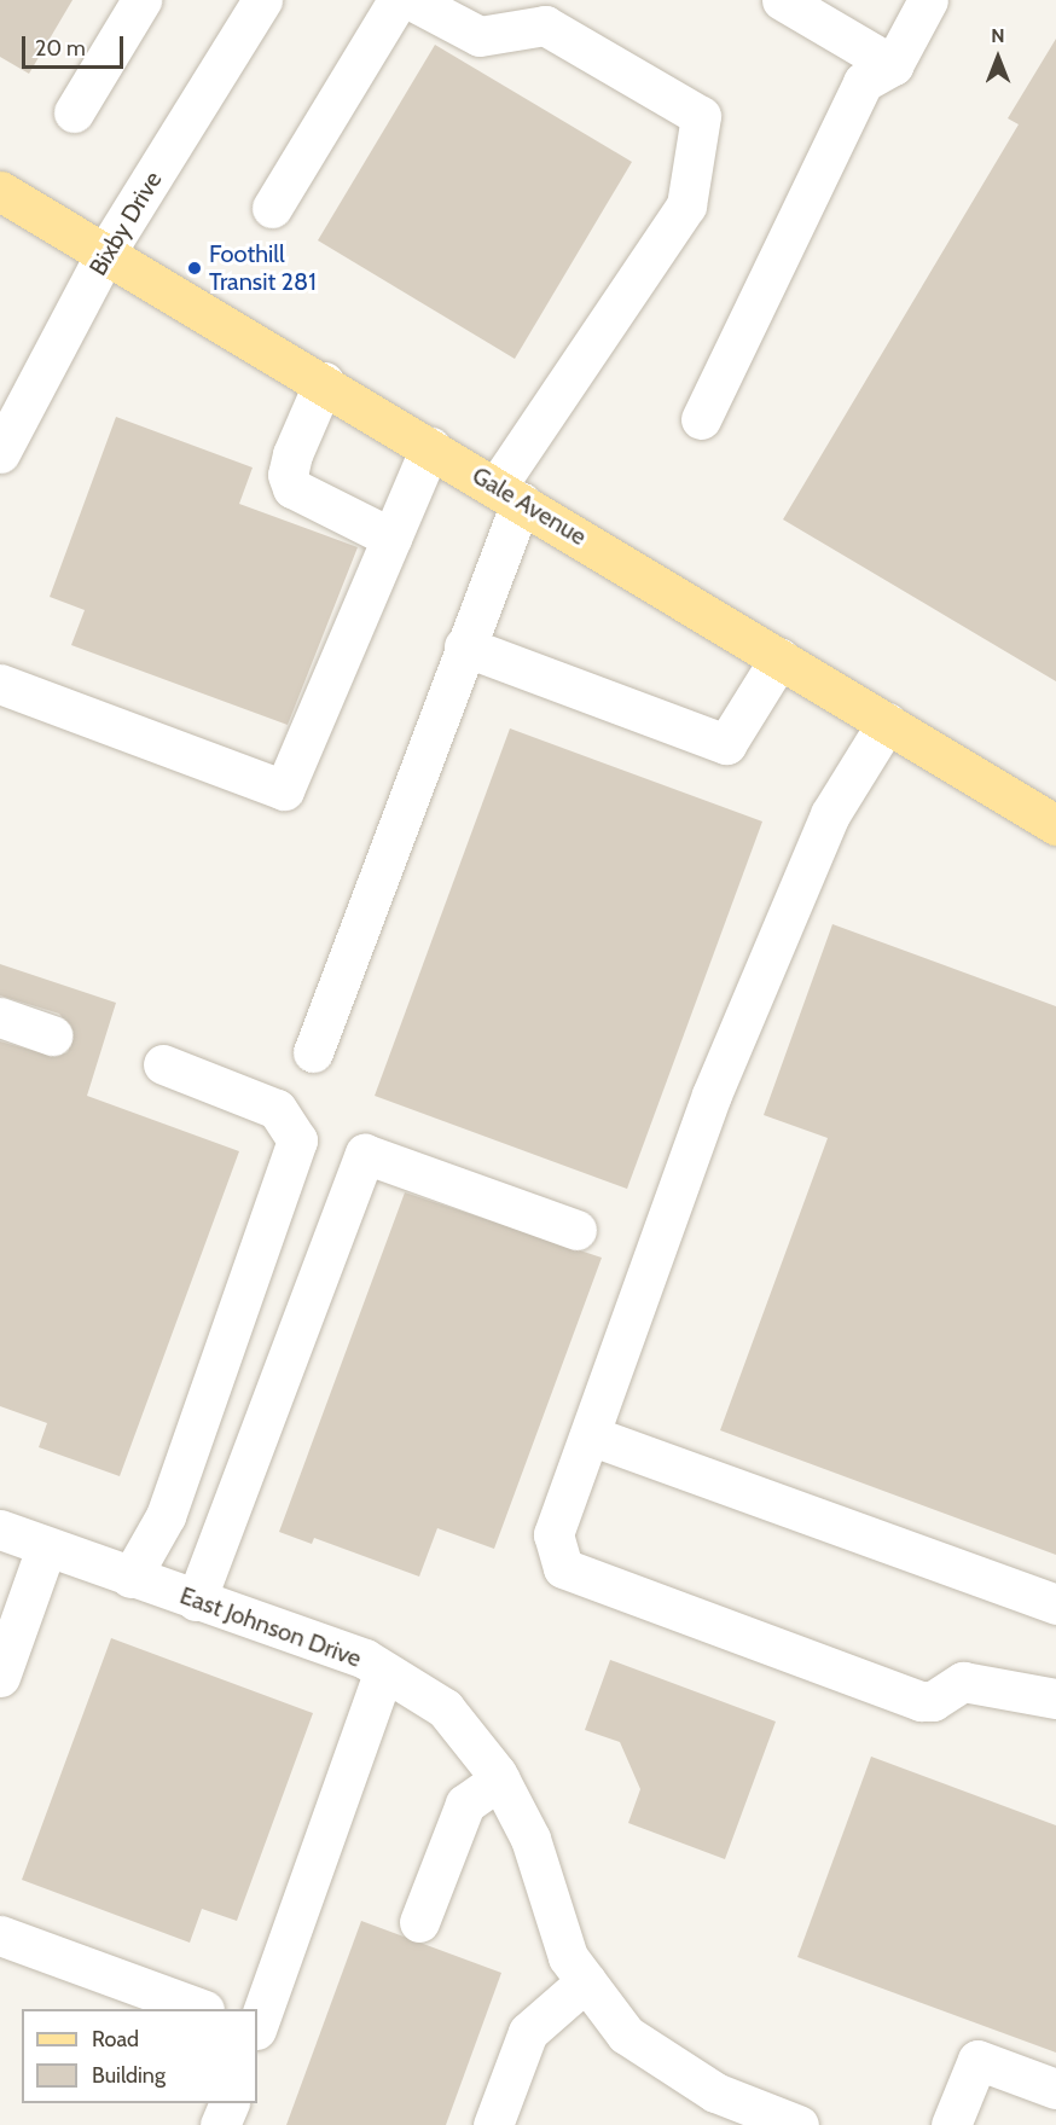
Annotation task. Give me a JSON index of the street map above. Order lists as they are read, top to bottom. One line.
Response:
{"streets":{"main road":["Gale Avenue"],"street":["Bixby Drive","East Johnson Drive"]},"crossings":[["Bixby Drive","Gale Avenue"]],"places":["Foothill Transit 281"],"legend":["Road","Building"],"scale_bar":"20 m","north":"top"}
